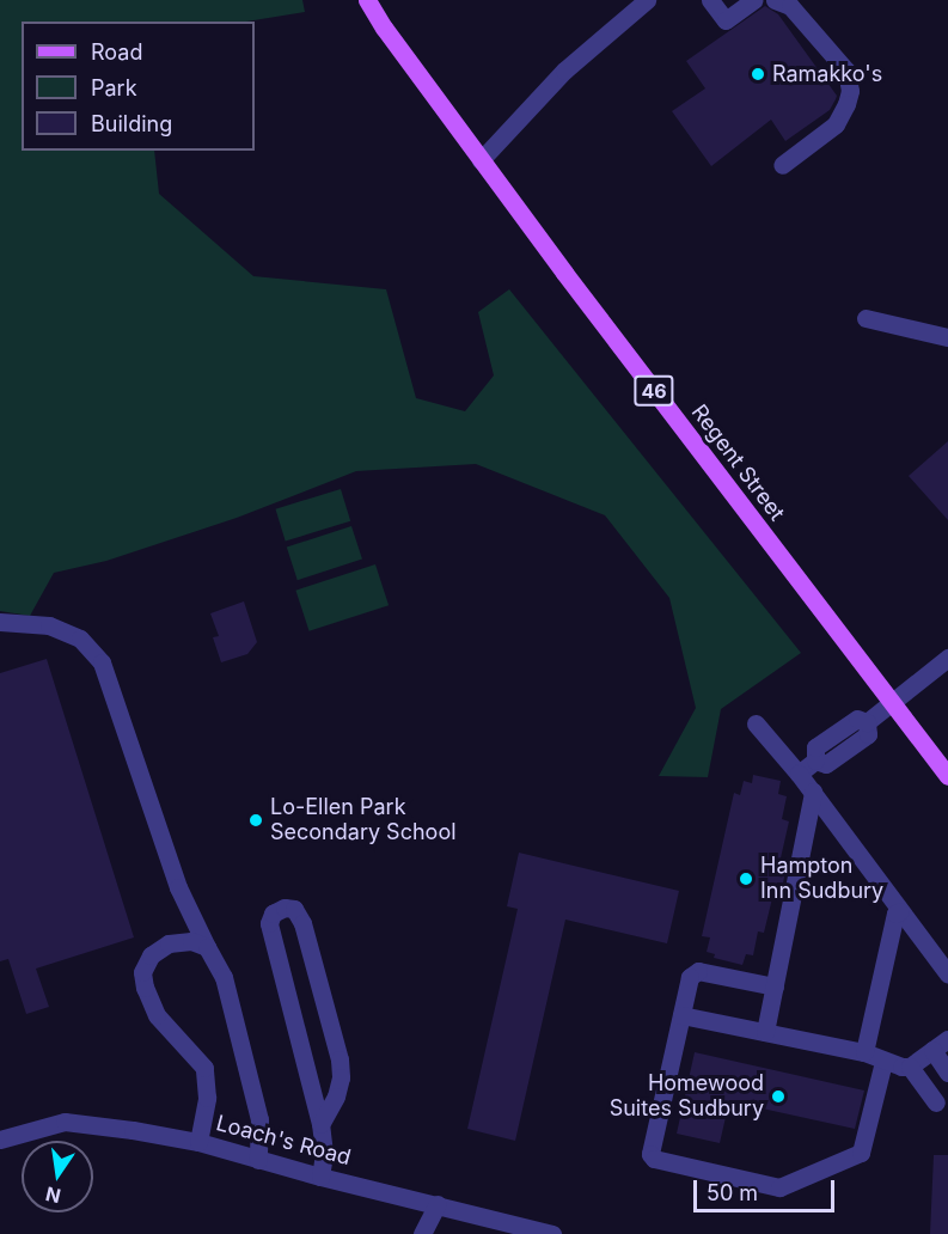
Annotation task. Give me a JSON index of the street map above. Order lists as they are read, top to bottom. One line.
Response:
{"streets":{"main road":["46","Regent Street"],"street":["Loach's Road"]},"places":["Ramakko's","Lo-Ellen Park Secondary School","Hampton Inn Sudbury","Homewood Suites Sudbury"],"legend":["Road","Park","Building"],"scale_bar":"50 m","north":"bottom"}
